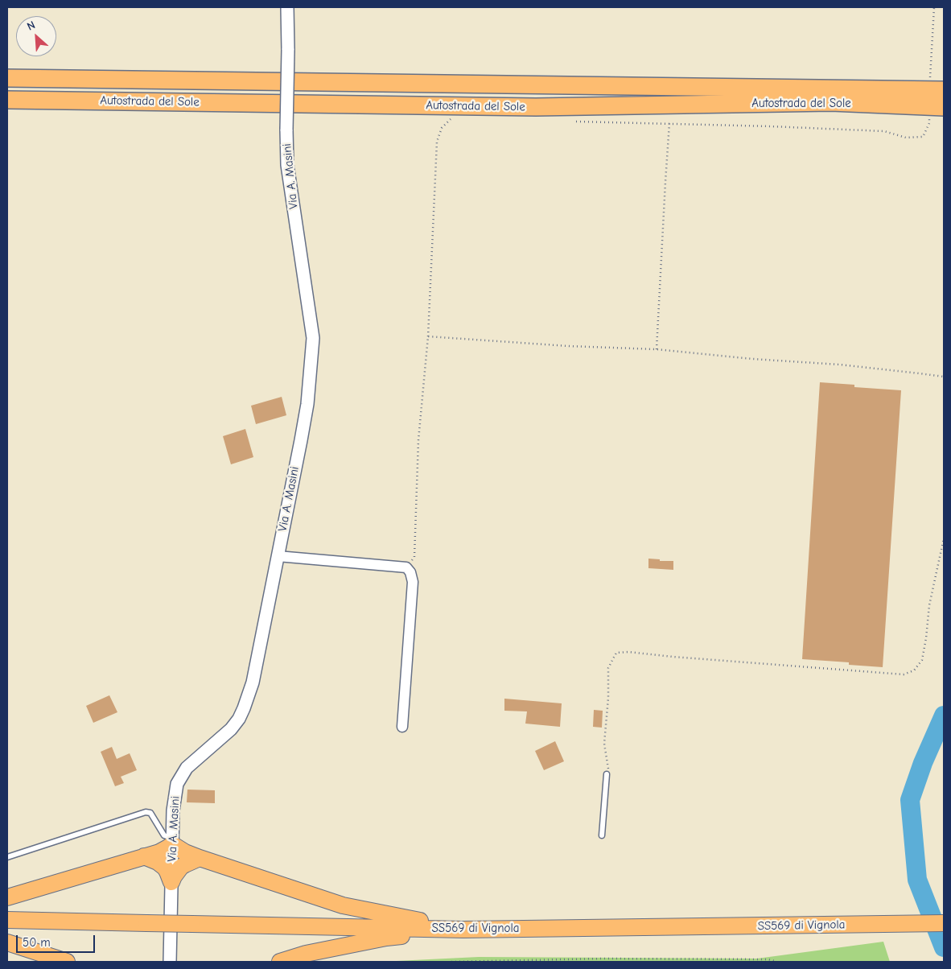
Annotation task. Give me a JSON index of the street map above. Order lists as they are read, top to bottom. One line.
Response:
{"streets":{"highway":["Autostrada del Sole","SS569 di Vignola"],"street":["Via A. Masini"]},"scale_bar":"50 m","north":"top left"}
